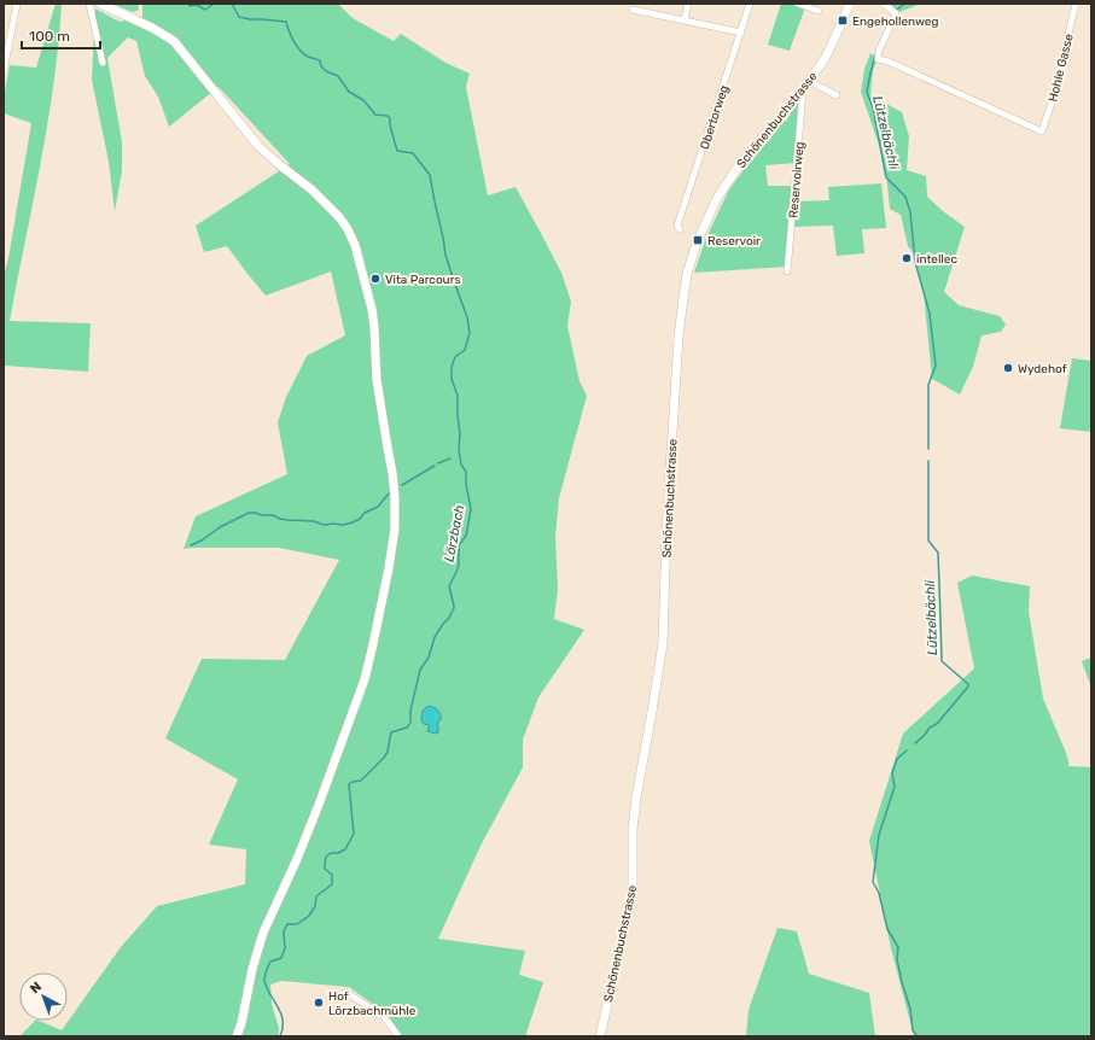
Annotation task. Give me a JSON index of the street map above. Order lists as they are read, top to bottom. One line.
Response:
{"streets":{"main road":["Schönenbuchstrasse"],"street":["Hohle Gasse","Obertorweg","Reservoirweg"]},"crossings":[["Schönenbuchstrasse","Reservoirweg"]],"water":["Lützelbächli","Lörzbach"],"places":{"transit":["Engehollenweg","Reservoir"],"other":["intellec","Vita Parcours","Wydehof","Hof Lörzbachmühle"]},"scale_bar":"100 m","north":"top left"}
